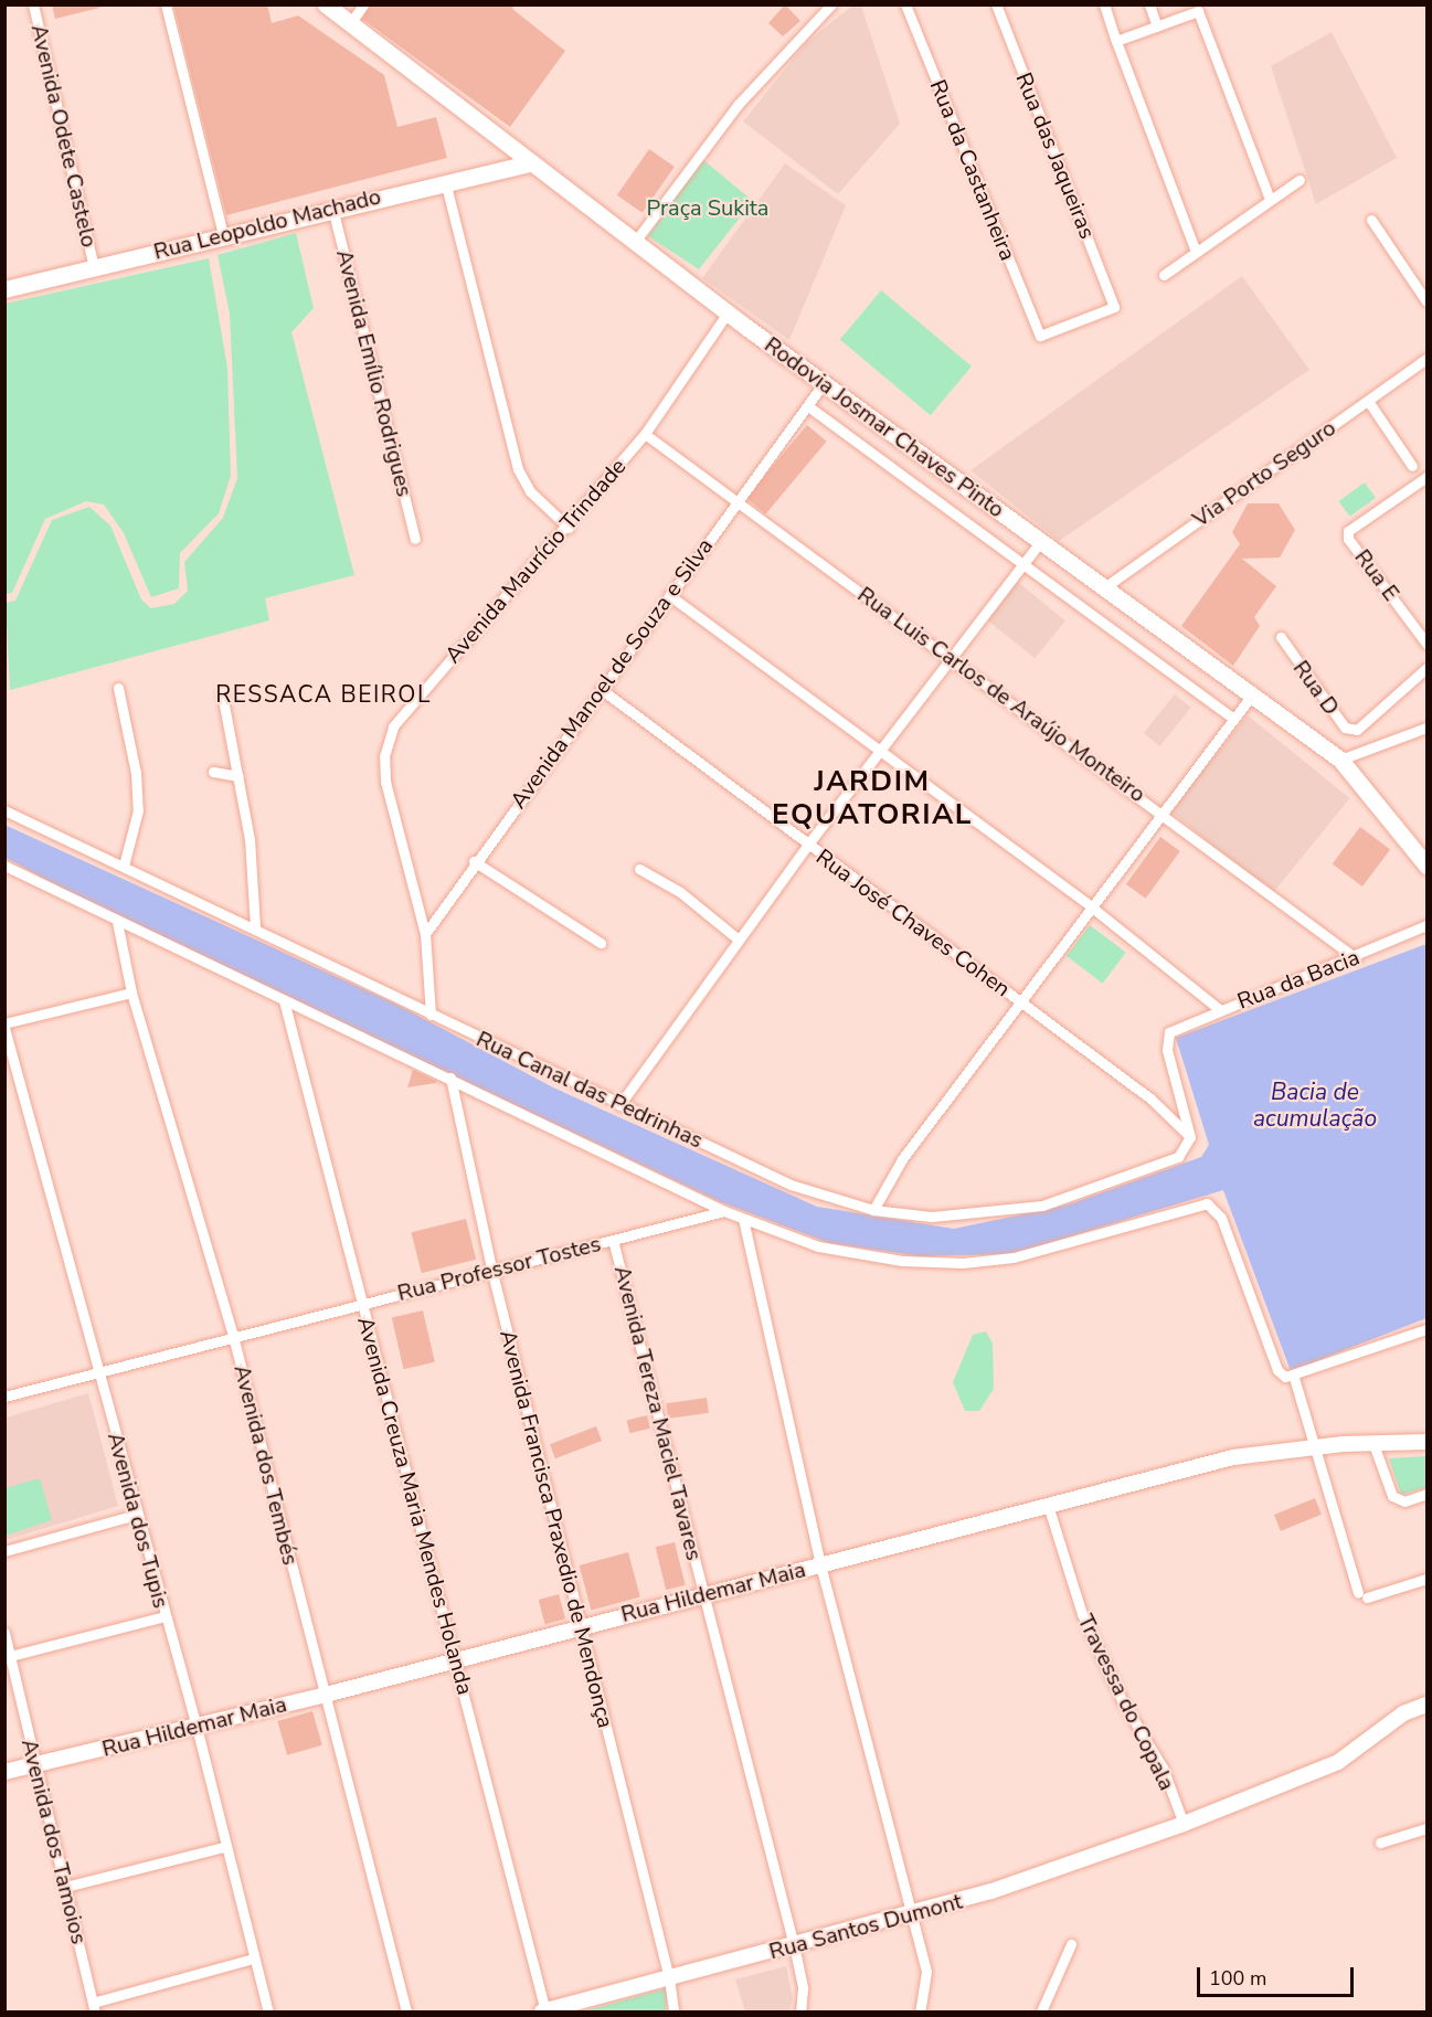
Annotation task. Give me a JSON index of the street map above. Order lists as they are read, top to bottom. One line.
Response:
{"streets":{"main road":["Rua Leopoldo Machado","Rodovia Josmar Chaves Pinto","Rua Hildemar Maia","Rua Santos Dumont"],"street":["Avenida Odete Castelo","Rua das Jaqueiras","Rua da Castanheira","Avenida Emílio Rodrigues","Via Porto Seguro","Avenida Maurício Trindade","Rua E","Avenida Manoel de Souza e Silva","Rua D","Rua Luis Carlos de Araújo Monteiro","Rua José Chaves Cohen","Rua da Bacia","Rua Canal das Pedrinhas","Rua Professor Tostes","Avenida Tereza Maciel Tavares","Avenida dos Tembés","Avenida Creuza Maria Mendes Holanda","Avenida dos Tupis","Avenida Francisca Praxedio de Mendonça","Travessa do Copala","Avenida dos Tamoios"]},"crossings":[["Avenida Odete Castelo","Rua Leopoldo Machado"],["Rua das Jaqueiras","Rua da Castanheira"],["Rua Leopoldo Machado","Avenida Emílio Rodrigues"],["Rua Leopoldo Machado","Rodovia Josmar Chaves Pinto"],["Rodovia Josmar Chaves Pinto","Via Porto Seguro"],["Rodovia Josmar Chaves Pinto","Avenida Maurício Trindade"],["Rodovia Josmar Chaves Pinto","Avenida Manoel de Souza e Silva"],["Avenida Maurício Trindade","Avenida Manoel de Souza e Silva"],["Avenida Maurício Trindade","Rua Luis Carlos de Araújo Monteiro"],["Avenida Maurício Trindade","Rua Canal das Pedrinhas"],["Avenida Manoel de Souza e Silva","Rua Luis Carlos de Araújo Monteiro"],["Avenida Manoel de Souza e Silva","Rua José Chaves Cohen"],["Rua Luis Carlos de Araújo Monteiro","Rua da Bacia"],["Rua José Chaves Cohen","Rua da Bacia"],["Rua José Chaves Cohen","Rua Canal das Pedrinhas"],["Rua da Bacia","Rua Canal das Pedrinhas"],["Rua Professor Tostes","Avenida Tereza Maciel Tavares"],["Rua Professor Tostes","Avenida dos Tembés"],["Rua Professor Tostes","Avenida Creuza Maria Mendes Holanda"],["Rua Professor Tostes","Avenida dos Tupis"],["Rua Professor Tostes","Avenida Francisca Praxedio de Mendonça"],["Avenida Tereza Maciel Tavares","Rua Hildemar Maia"],["Avenida Tereza Maciel Tavares","Rua Santos Dumont"],["Avenida dos Tembés","Rua Hildemar Maia"],["Avenida Creuza Maria Mendes Holanda","Rua Hildemar Maia"],["Avenida Creuza Maria Mendes Holanda","Rua Santos Dumont"],["Avenida dos Tupis","Rua Hildemar Maia"],["Avenida Francisca Praxedio de Mendonça","Rua Hildemar Maia"],["Avenida Francisca Praxedio de Mendonça","Rua Santos Dumont"],["Rua Hildemar Maia","Travessa do Copala"],["Rua Hildemar Maia","Avenida dos Tamoios"],["Travessa do Copala","Rua Santos Dumont"]],"districts":["RESSACA BEIROL","JARDIM EQUATORIAL"],"water":["Bacia de acumulação"],"parks":["Praça Sukita"],"scale_bar":"100 m"}
